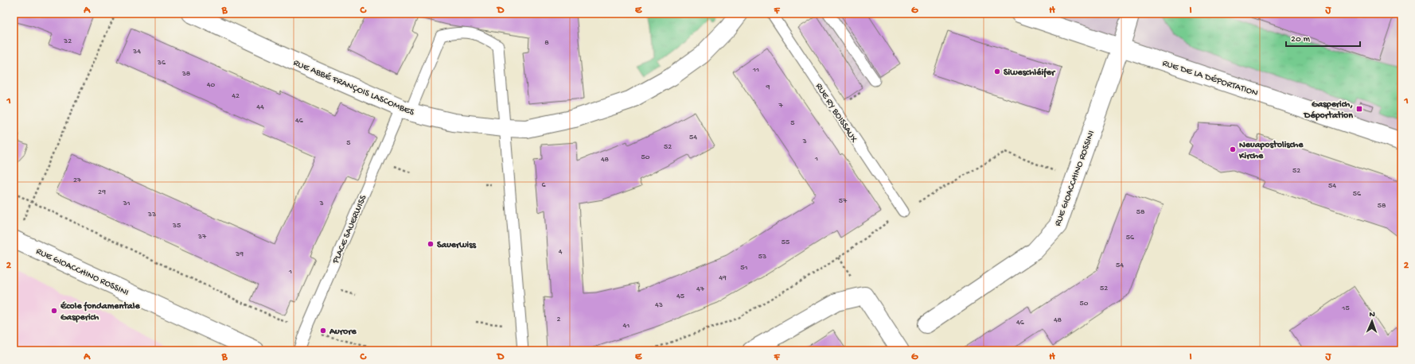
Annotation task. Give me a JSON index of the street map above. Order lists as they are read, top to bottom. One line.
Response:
{"streets":{"street":["RUE DE LA DÉPORTATION","RUE ABBÉ FRANÇOIS LASCOMBES","RUE GIOACCHINO ROSSINI"],"lane":["RUE RY BOISSAUX","PLACE SAUERWISS"]},"crossings":[["RUE DE LA DÉPORTATION","RUE GIOACCHINO ROSSINI"],["RUE ABBÉ FRANÇOIS LASCOMBES","PLACE SAUERWISS"]],"places":{"other":["Siweschléifer","Neuapostolische Kirche","Sauerwiss","École fondamentale Gasperich","Aurore"],"transit":["Gasperich, Déportation"]},"house_numbers":["32","8","34","36","11","38","40","9","42","7","44","46","5","54","3","5","52","50","1","48","52","27","6","54","29","56","57","31","3","58","58","33","35","37","56","55","4","39","53","54","51","1","49","52","47","45","50","43","15","2","48","46","41"],"scale_bar":"20 m","north":"top","grid":{"columns":["A","B","C","D","E","F","G","H","I","J"],"rows":["1","2"]}}
